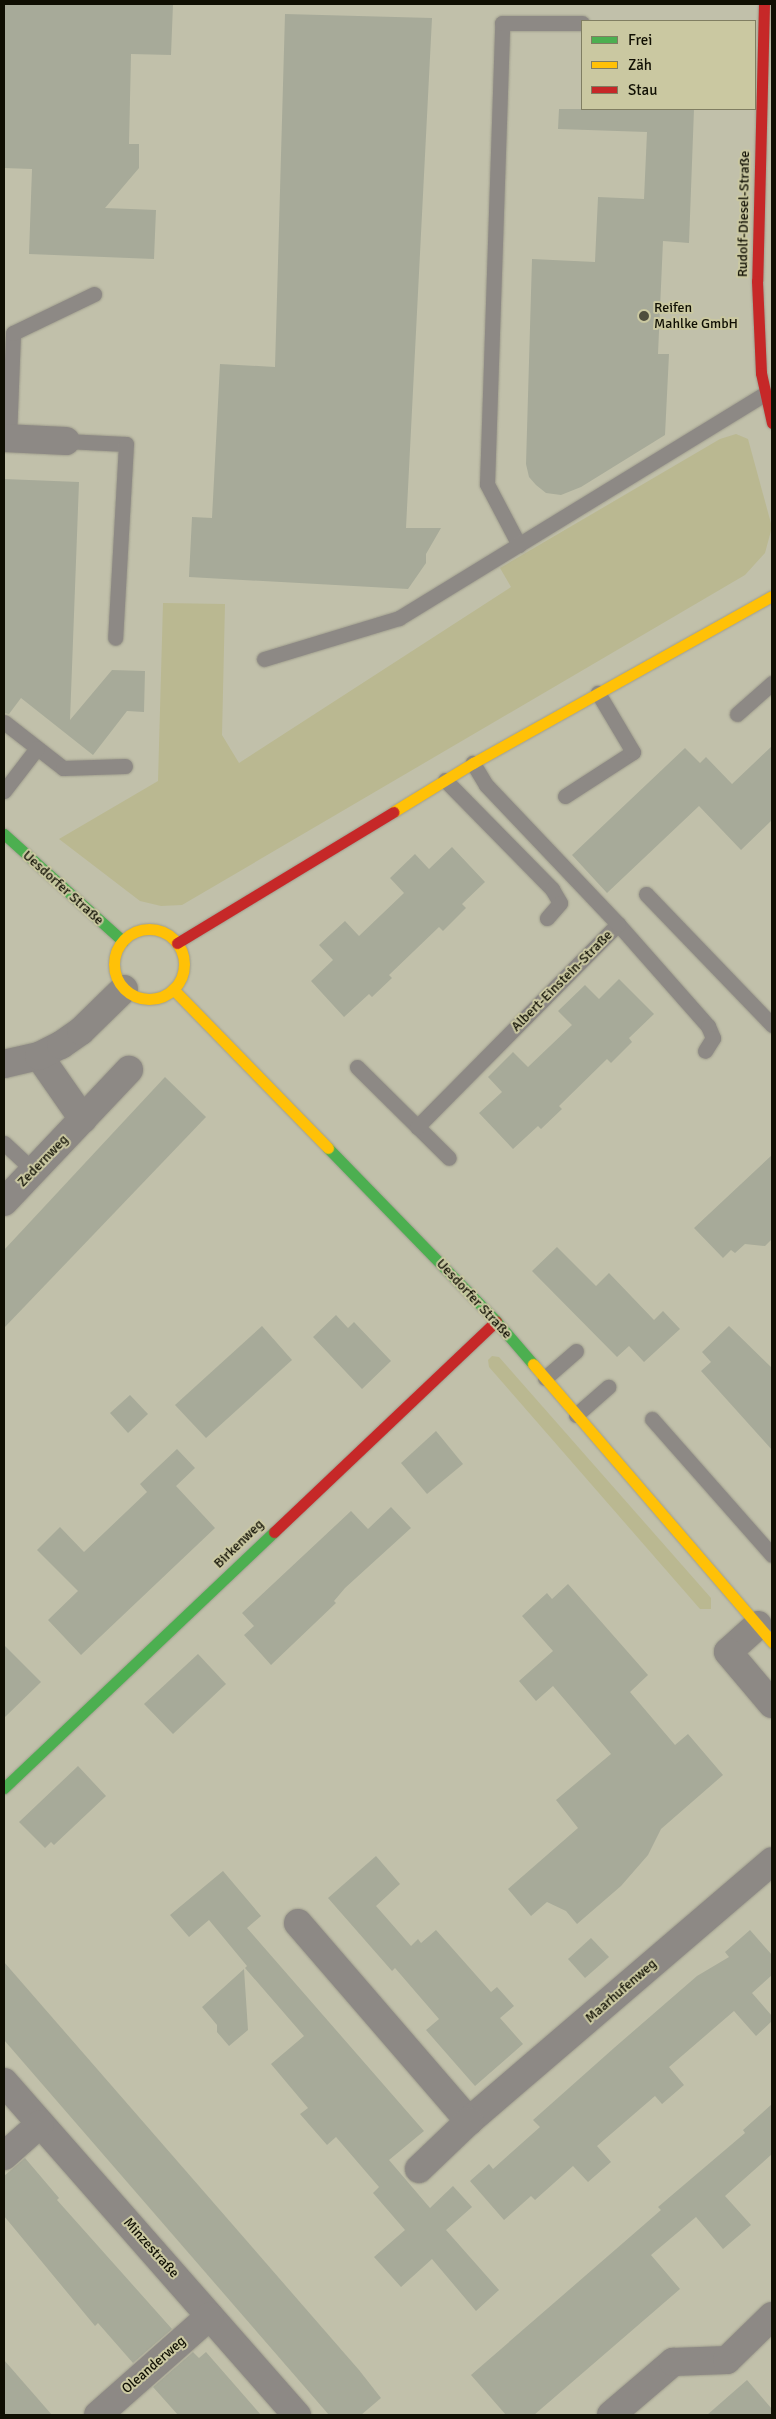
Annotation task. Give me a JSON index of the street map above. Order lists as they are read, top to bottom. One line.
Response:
{"streets":{"street":["Rudolf-Diesel-Straße","Uesdorfer Straße","Zedernweg","Birkenweg","Maarhufenweg","Minzestraße","Oleanderweg"],"lane":["Albert-Einstein-Straße"]},"crossings":[["Uesdorfer Straße","Birkenweg"],["Minzestraße","Oleanderweg"]],"places":["Reifen Mahlke GmbH"],"legend":["Frei","Zäh","Stau"]}
